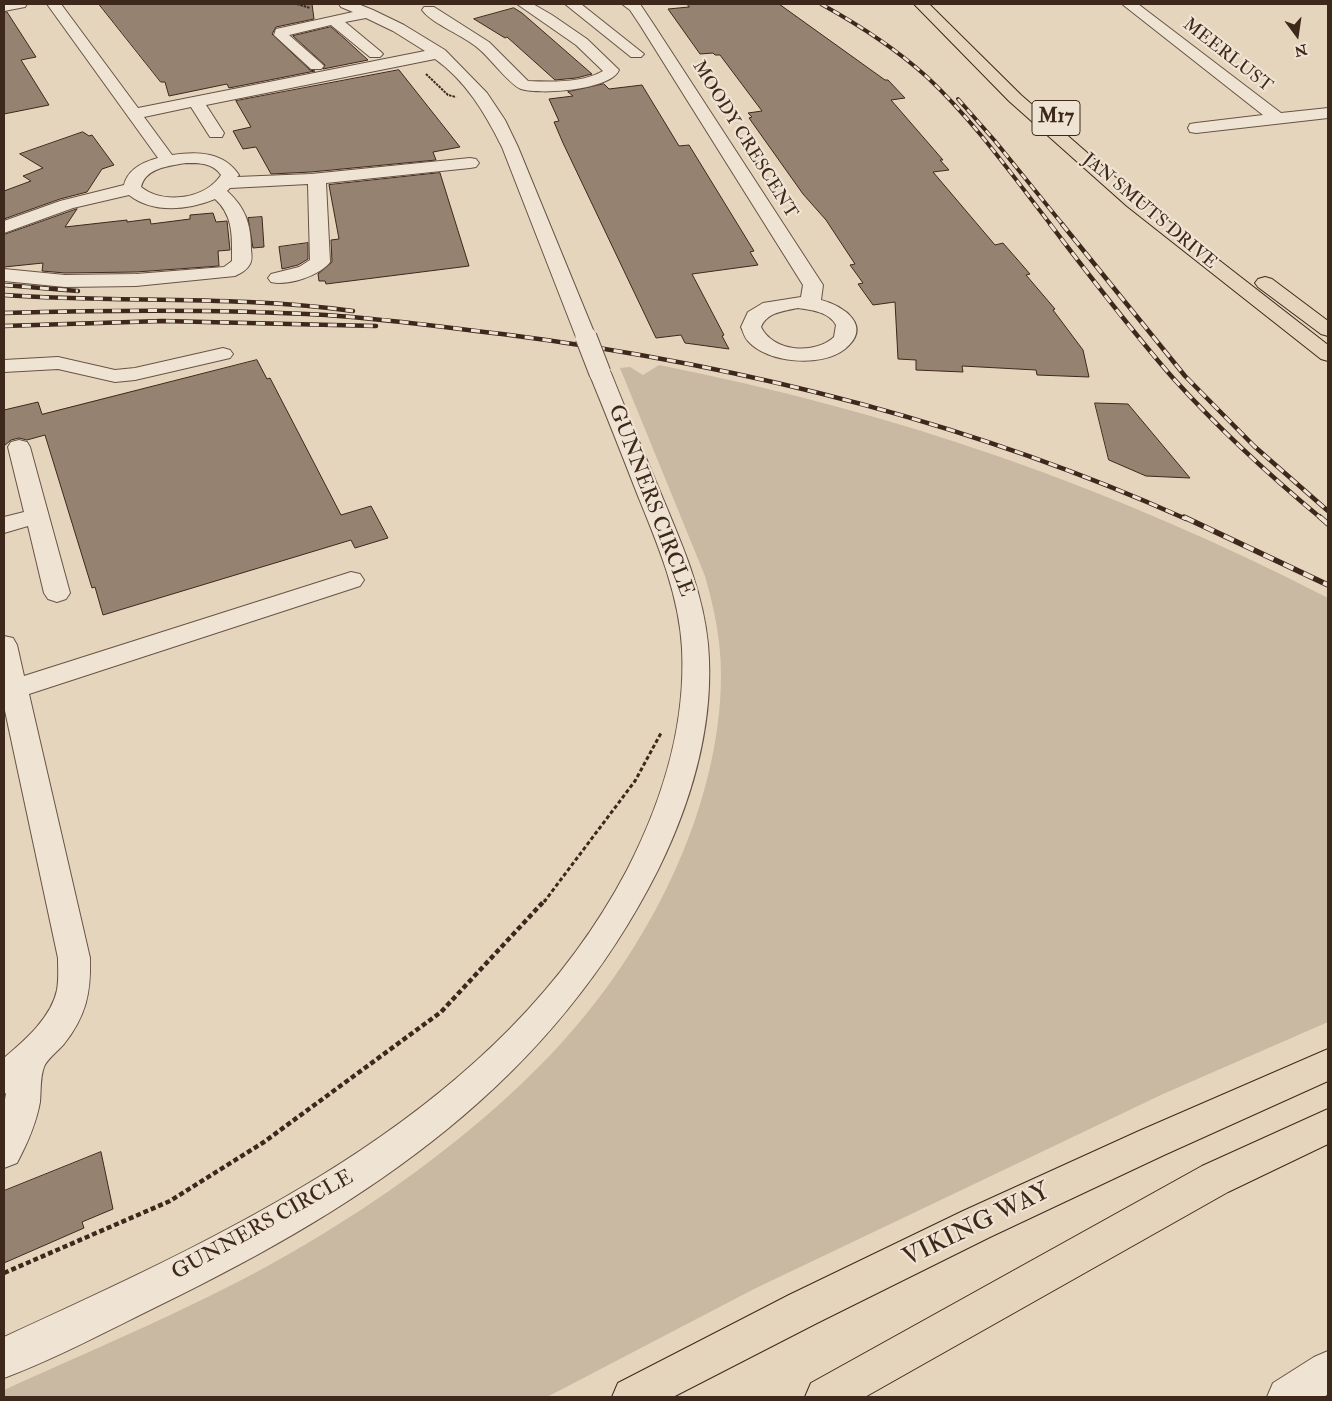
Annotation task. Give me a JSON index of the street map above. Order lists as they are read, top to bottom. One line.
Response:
{"streets":{"main road":["M17","JAN SMUTS DRIVE","VIKING WAY"],"street":["MEERLUST","MOODY CRESCENT","GUNNERS CIRCLE"]},"north":"bottom"}
